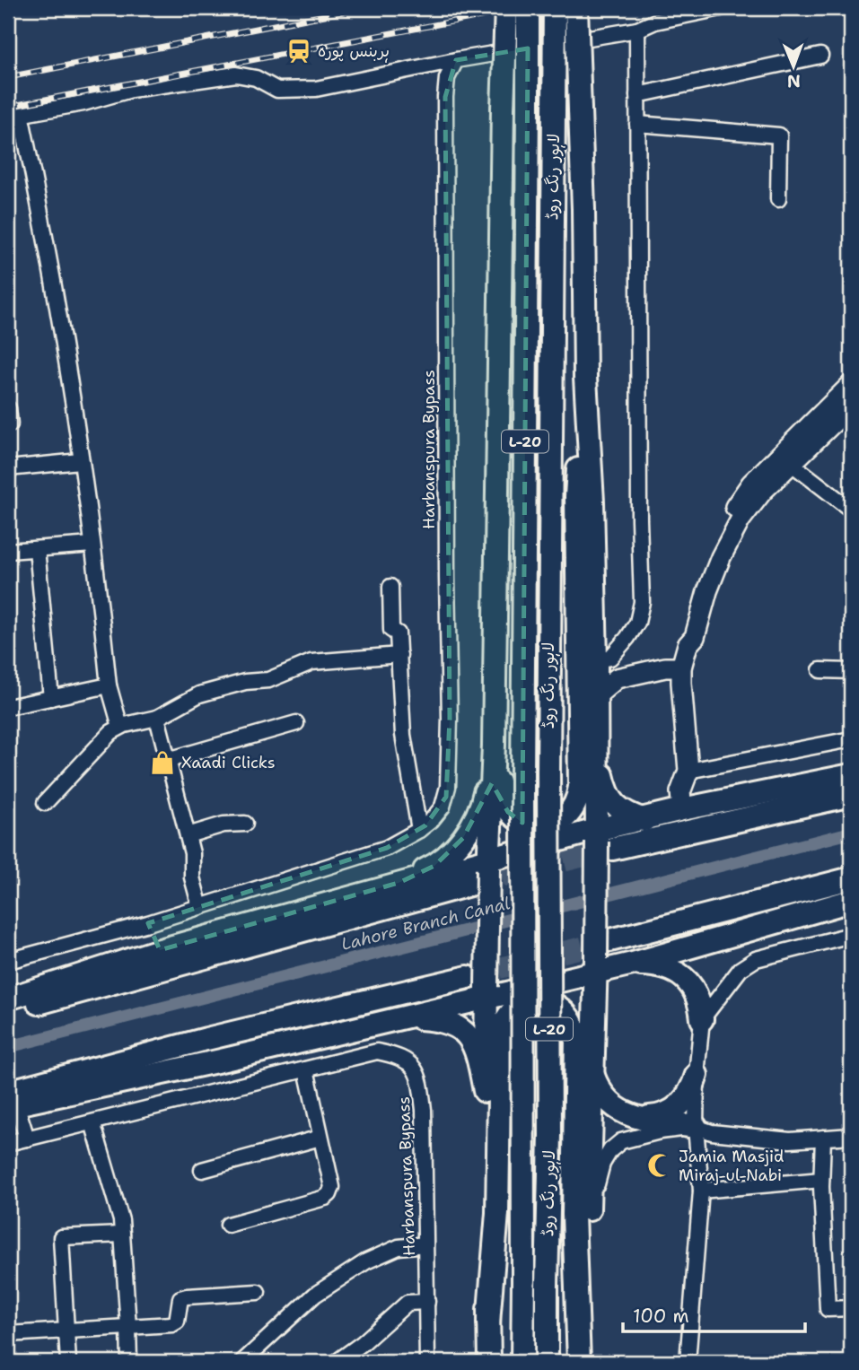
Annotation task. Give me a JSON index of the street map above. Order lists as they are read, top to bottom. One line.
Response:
{"streets":{"highway":["لاہور رنگ روڈ","L-20"],"street":["Harbanspura Bypass"]},"water":["Lahore Branch Canal"],"places":{"station":["ہربنس پورہ"],"shop":["Xaadi Clicks"],"mosque":["Jamia Masjid Miraj-ul-Nabi"]},"scale_bar":"100 m","north":"bottom"}
